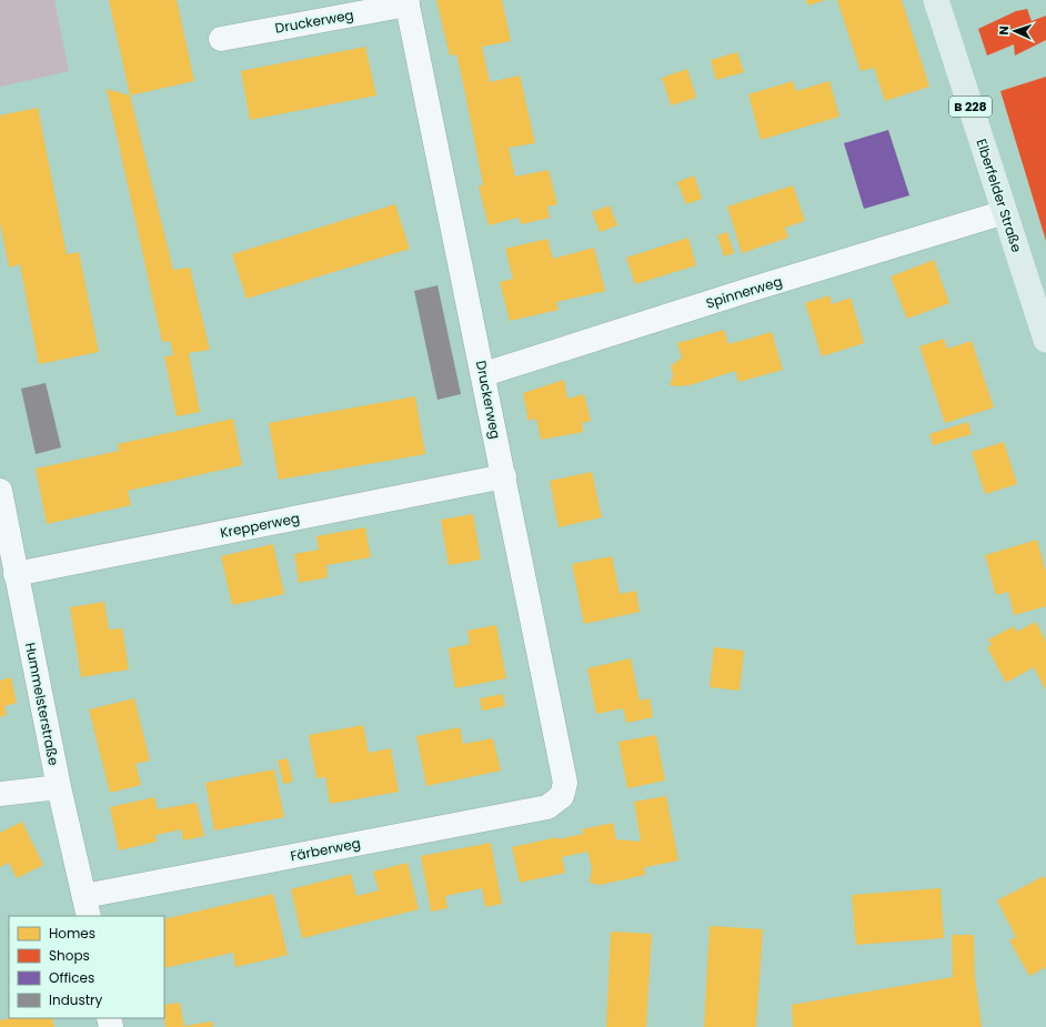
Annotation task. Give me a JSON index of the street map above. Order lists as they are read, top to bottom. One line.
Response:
{"streets":{"main road":["B 228","Elberfelder Straße"],"street":["Druckerweg","Spinnerweg","Krepperweg","Hummelsterstraße","Färberweg"]},"crossings":[["Druckerweg","Spinnerweg"],["Druckerweg","Krepperweg"],["Druckerweg","Färberweg"],["Elberfelder Straße","Spinnerweg"],["Krepperweg","Hummelsterstraße"],["Hummelsterstraße","Färberweg"]],"legend":["Homes","Shops","Offices","Industry"],"north":"left"}
